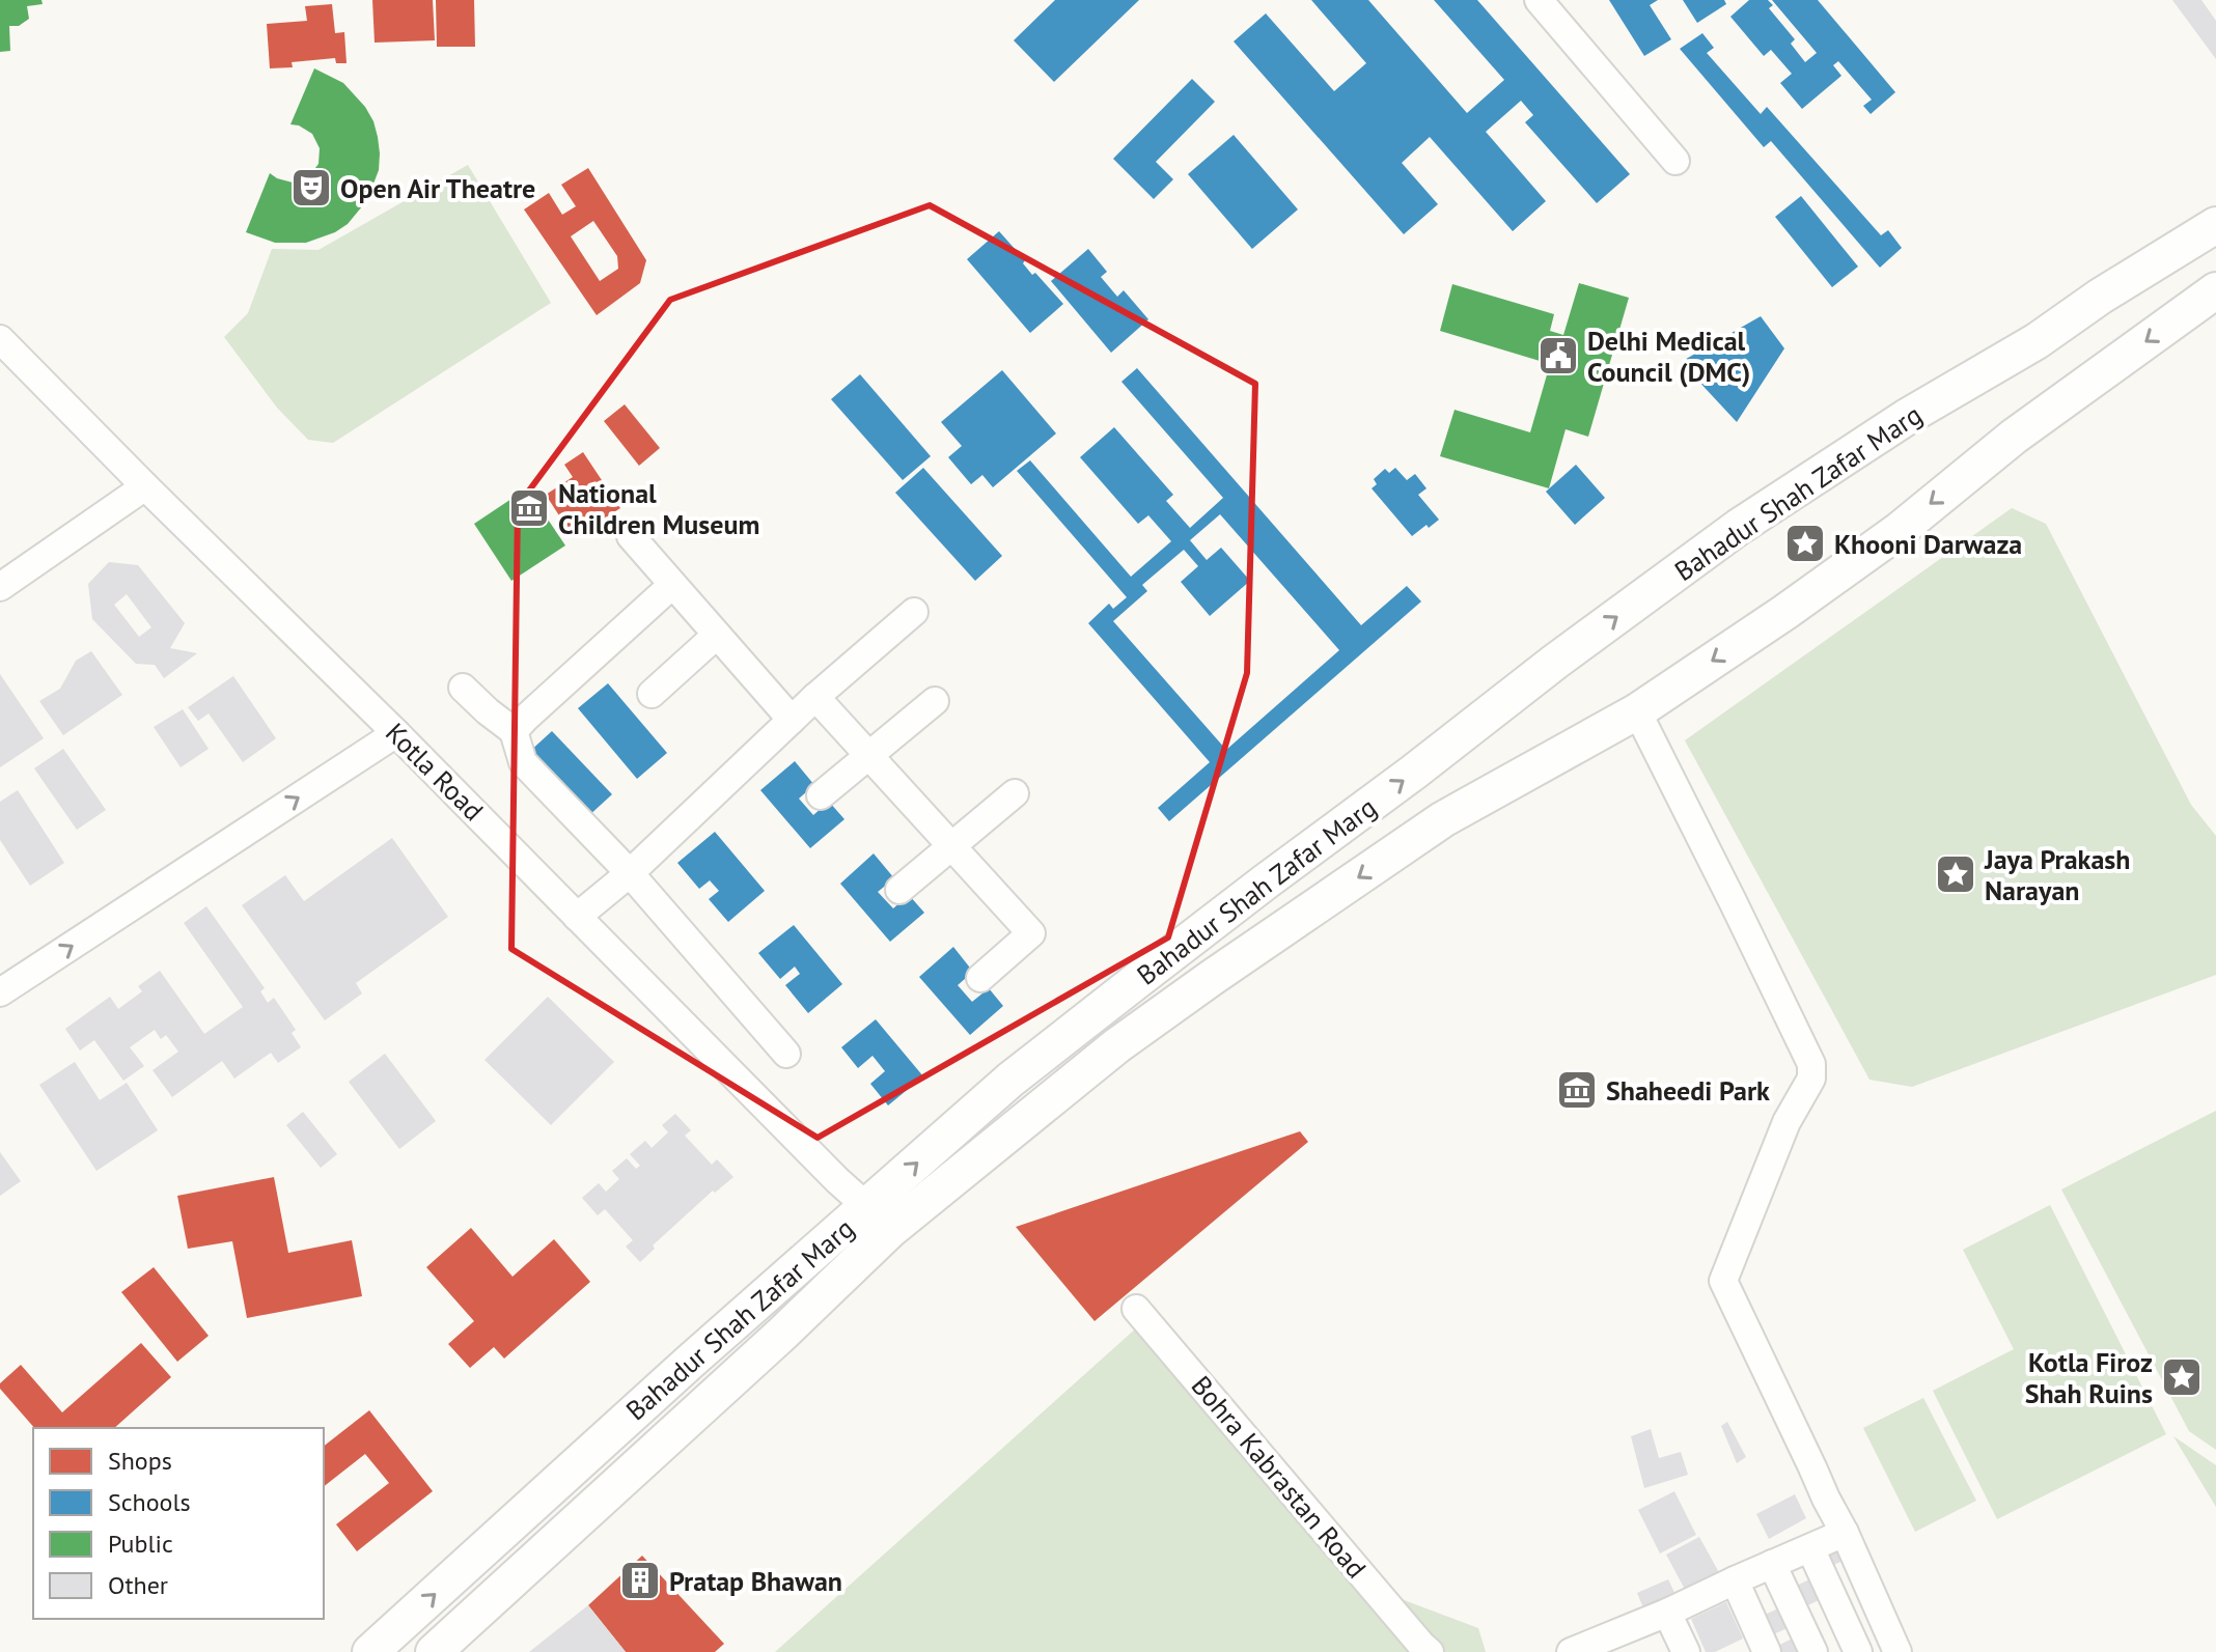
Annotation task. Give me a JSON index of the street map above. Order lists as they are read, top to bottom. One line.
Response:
{"streets":{"main road":["Bahadur Shah Zafar Marg"],"street":["Kotla Road","Bohra Kabrastan Road"]},"crossings":[["Bahadur Shah Zafar Marg","Kotla Road"]],"places":{"theatre":["Open Air Theatre"],"public building":["Delhi Medical Council (DMC)"],"museum":["National Children Museum","Shaheedi Park"],"place":["Khooni Darwaza","Jaya Prakash Narayan","Kotla Firoz Shah Ruins"],"building":["Pratap Bhawan"]},"legend":["Shops","Schools","Public","Other"]}
